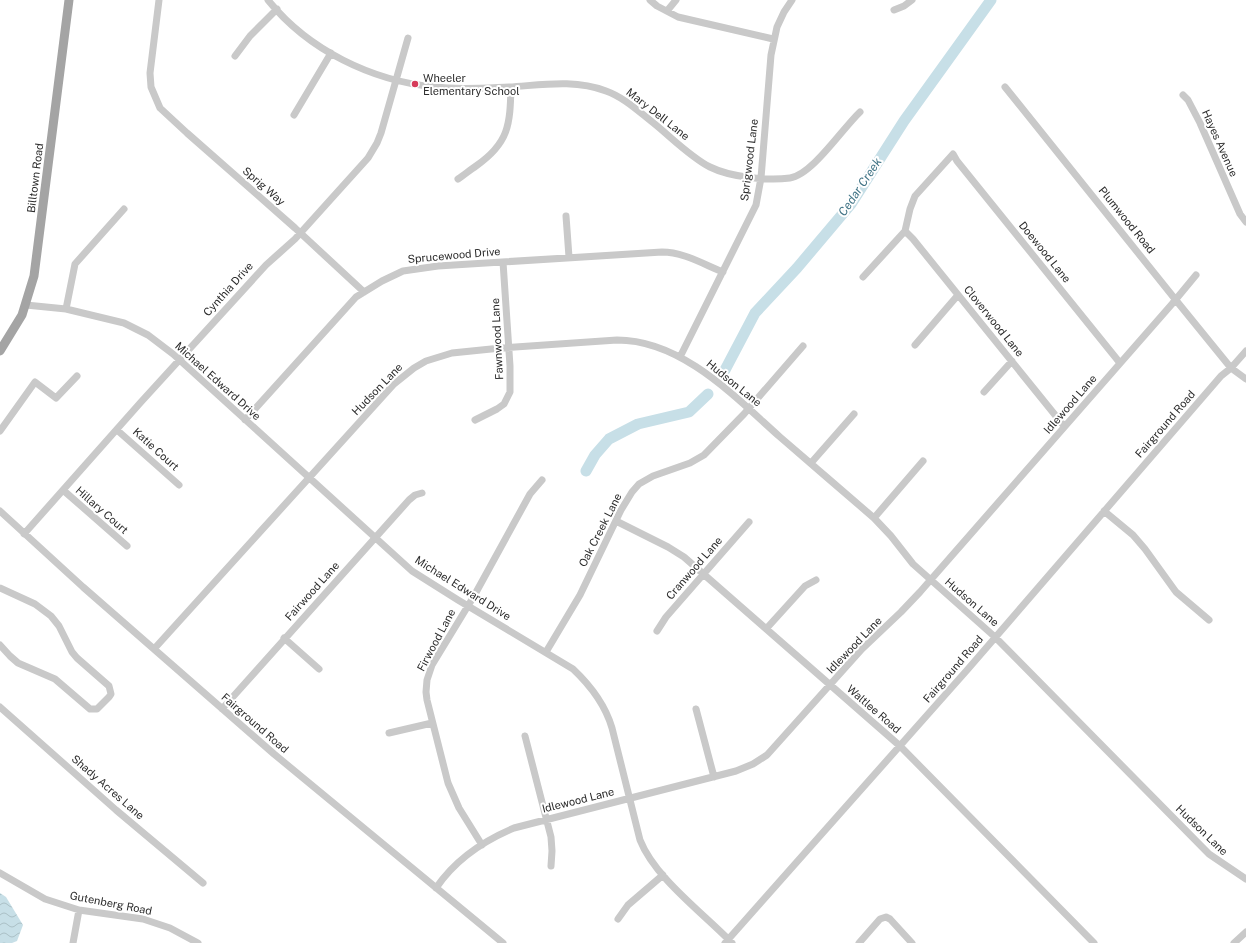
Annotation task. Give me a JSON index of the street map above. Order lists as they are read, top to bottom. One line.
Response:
{"streets":{"main road":["Billtown Road"],"street":["Mary Dell Lane","Hayes Avenue","Sprigwood Lane","Sprig Way","Plumwood Road","Doewood Lane","Sprucewood Drive","Cynthia Drive","Cloverwood Lane","Fawnwood Lane","Michael Edward Drive","Hudson Lane","Idlewood Lane","Fairground Road","Katie Court","Hillary Court","Oak Creek Lane","Cranwood Lane","Fairwood Lane","Firwood Lane","Waltlee Road","Shady Acres Lane","Gutenberg Road"]},"crossings":[["Mary Dell Lane","Sprigwood Lane"],["Mary Dell Lane","Cynthia Drive"],["Sprigwood Lane","Sprucewood Drive"],["Sprigwood Lane","Hudson Lane"],["Billtown Road","Michael Edward Drive"],["Sprig Way","Sprucewood Drive"],["Sprig Way","Cynthia Drive"],["Plumwood Road","Idlewood Lane"],["Plumwood Road","Fairground Road"],["Doewood Lane","Cloverwood Lane"],["Doewood Lane","Idlewood Lane"],["Sprucewood Drive","Fawnwood Lane"],["Sprucewood Drive","Michael Edward Drive"],["Cynthia Drive","Michael Edward Drive"],["Cynthia Drive","Fairground Road"],["Cynthia Drive","Katie Court"],["Cynthia Drive","Hillary Court"],["Cloverwood Lane","Idlewood Lane"],["Fawnwood Lane","Hudson Lane"],["Michael Edward Drive","Hudson Lane"],["Michael Edward Drive","Idlewood Lane"],["Michael Edward Drive","Fairground Road"],["Michael Edward Drive","Oak Creek Lane"],["Michael Edward Drive","Fairwood Lane"],["Michael Edward Drive","Firwood Lane"],["Hudson Lane","Idlewood Lane"],["Hudson Lane","Fairground Road"],["Hudson Lane","Oak Creek Lane"],["Idlewood Lane","Fairground Road"],["Idlewood Lane","Firwood Lane"],["Idlewood Lane","Waltlee Road"],["Fairground Road","Fairwood Lane"],["Fairground Road","Waltlee Road"],["Oak Creek Lane","Waltlee Road"],["Cranwood Lane","Waltlee Road"]],"water":["Cedar Creek"],"places":["Wheeler Elementary School"]}
